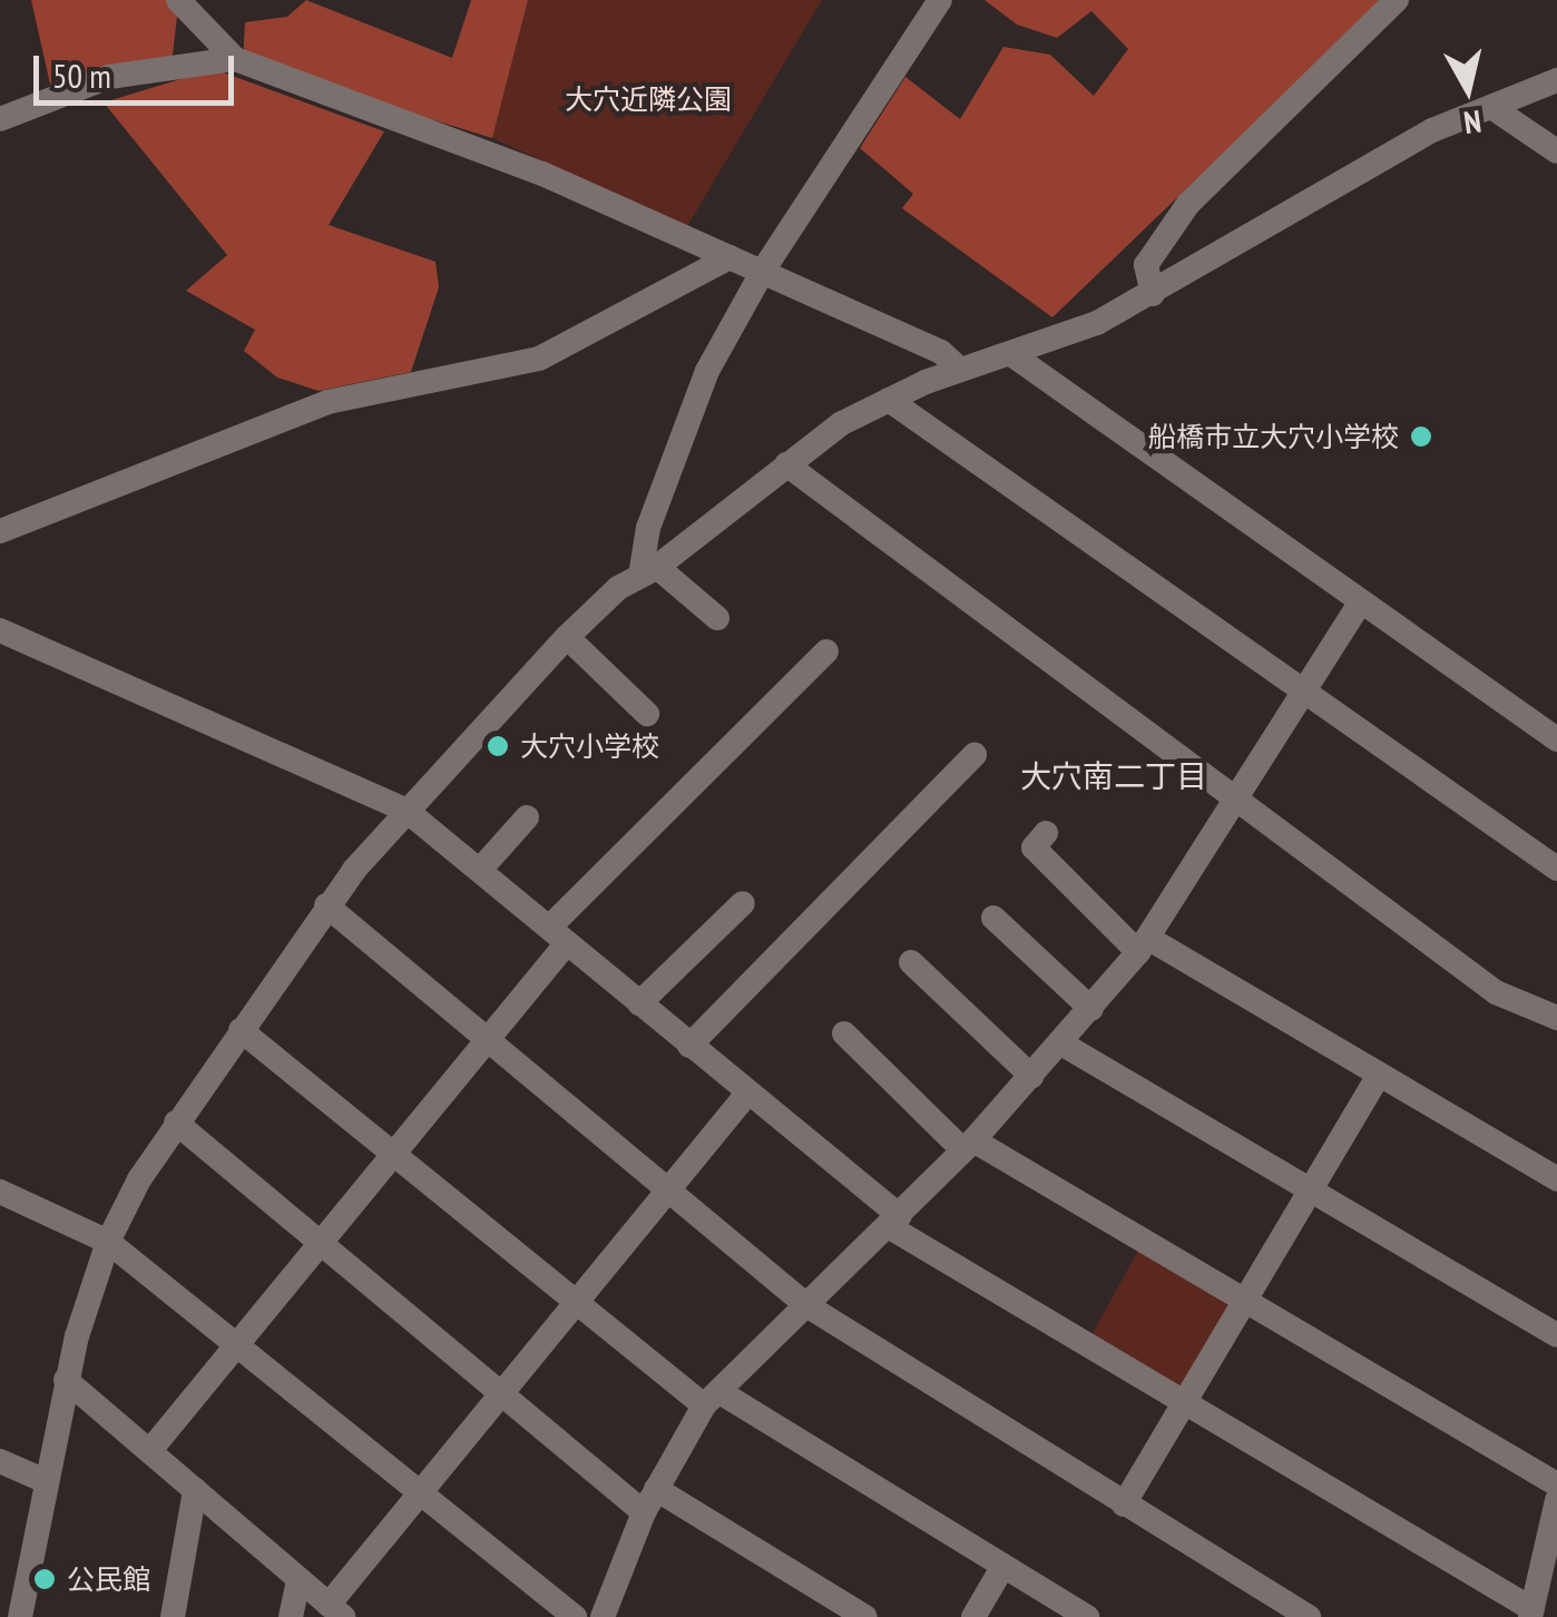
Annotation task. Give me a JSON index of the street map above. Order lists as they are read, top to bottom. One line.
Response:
{"districts":["大穴南二丁目"],"parks":["大穴近隣公園"],"places":["船橋市立大穴小学校","大穴小学校","公民館"],"scale_bar":"50 m","north":"bottom"}
